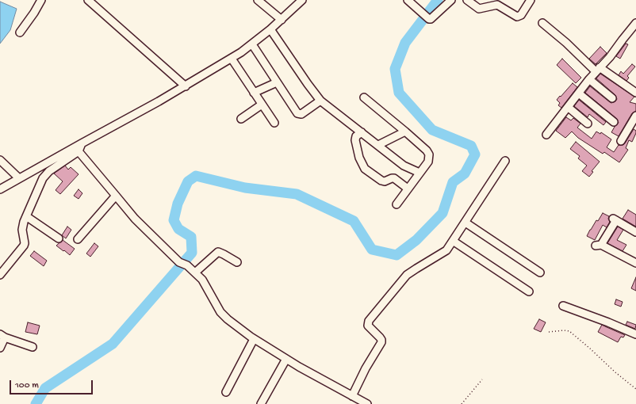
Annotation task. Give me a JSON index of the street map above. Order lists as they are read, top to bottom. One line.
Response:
{"scale_bar":"100 m"}
